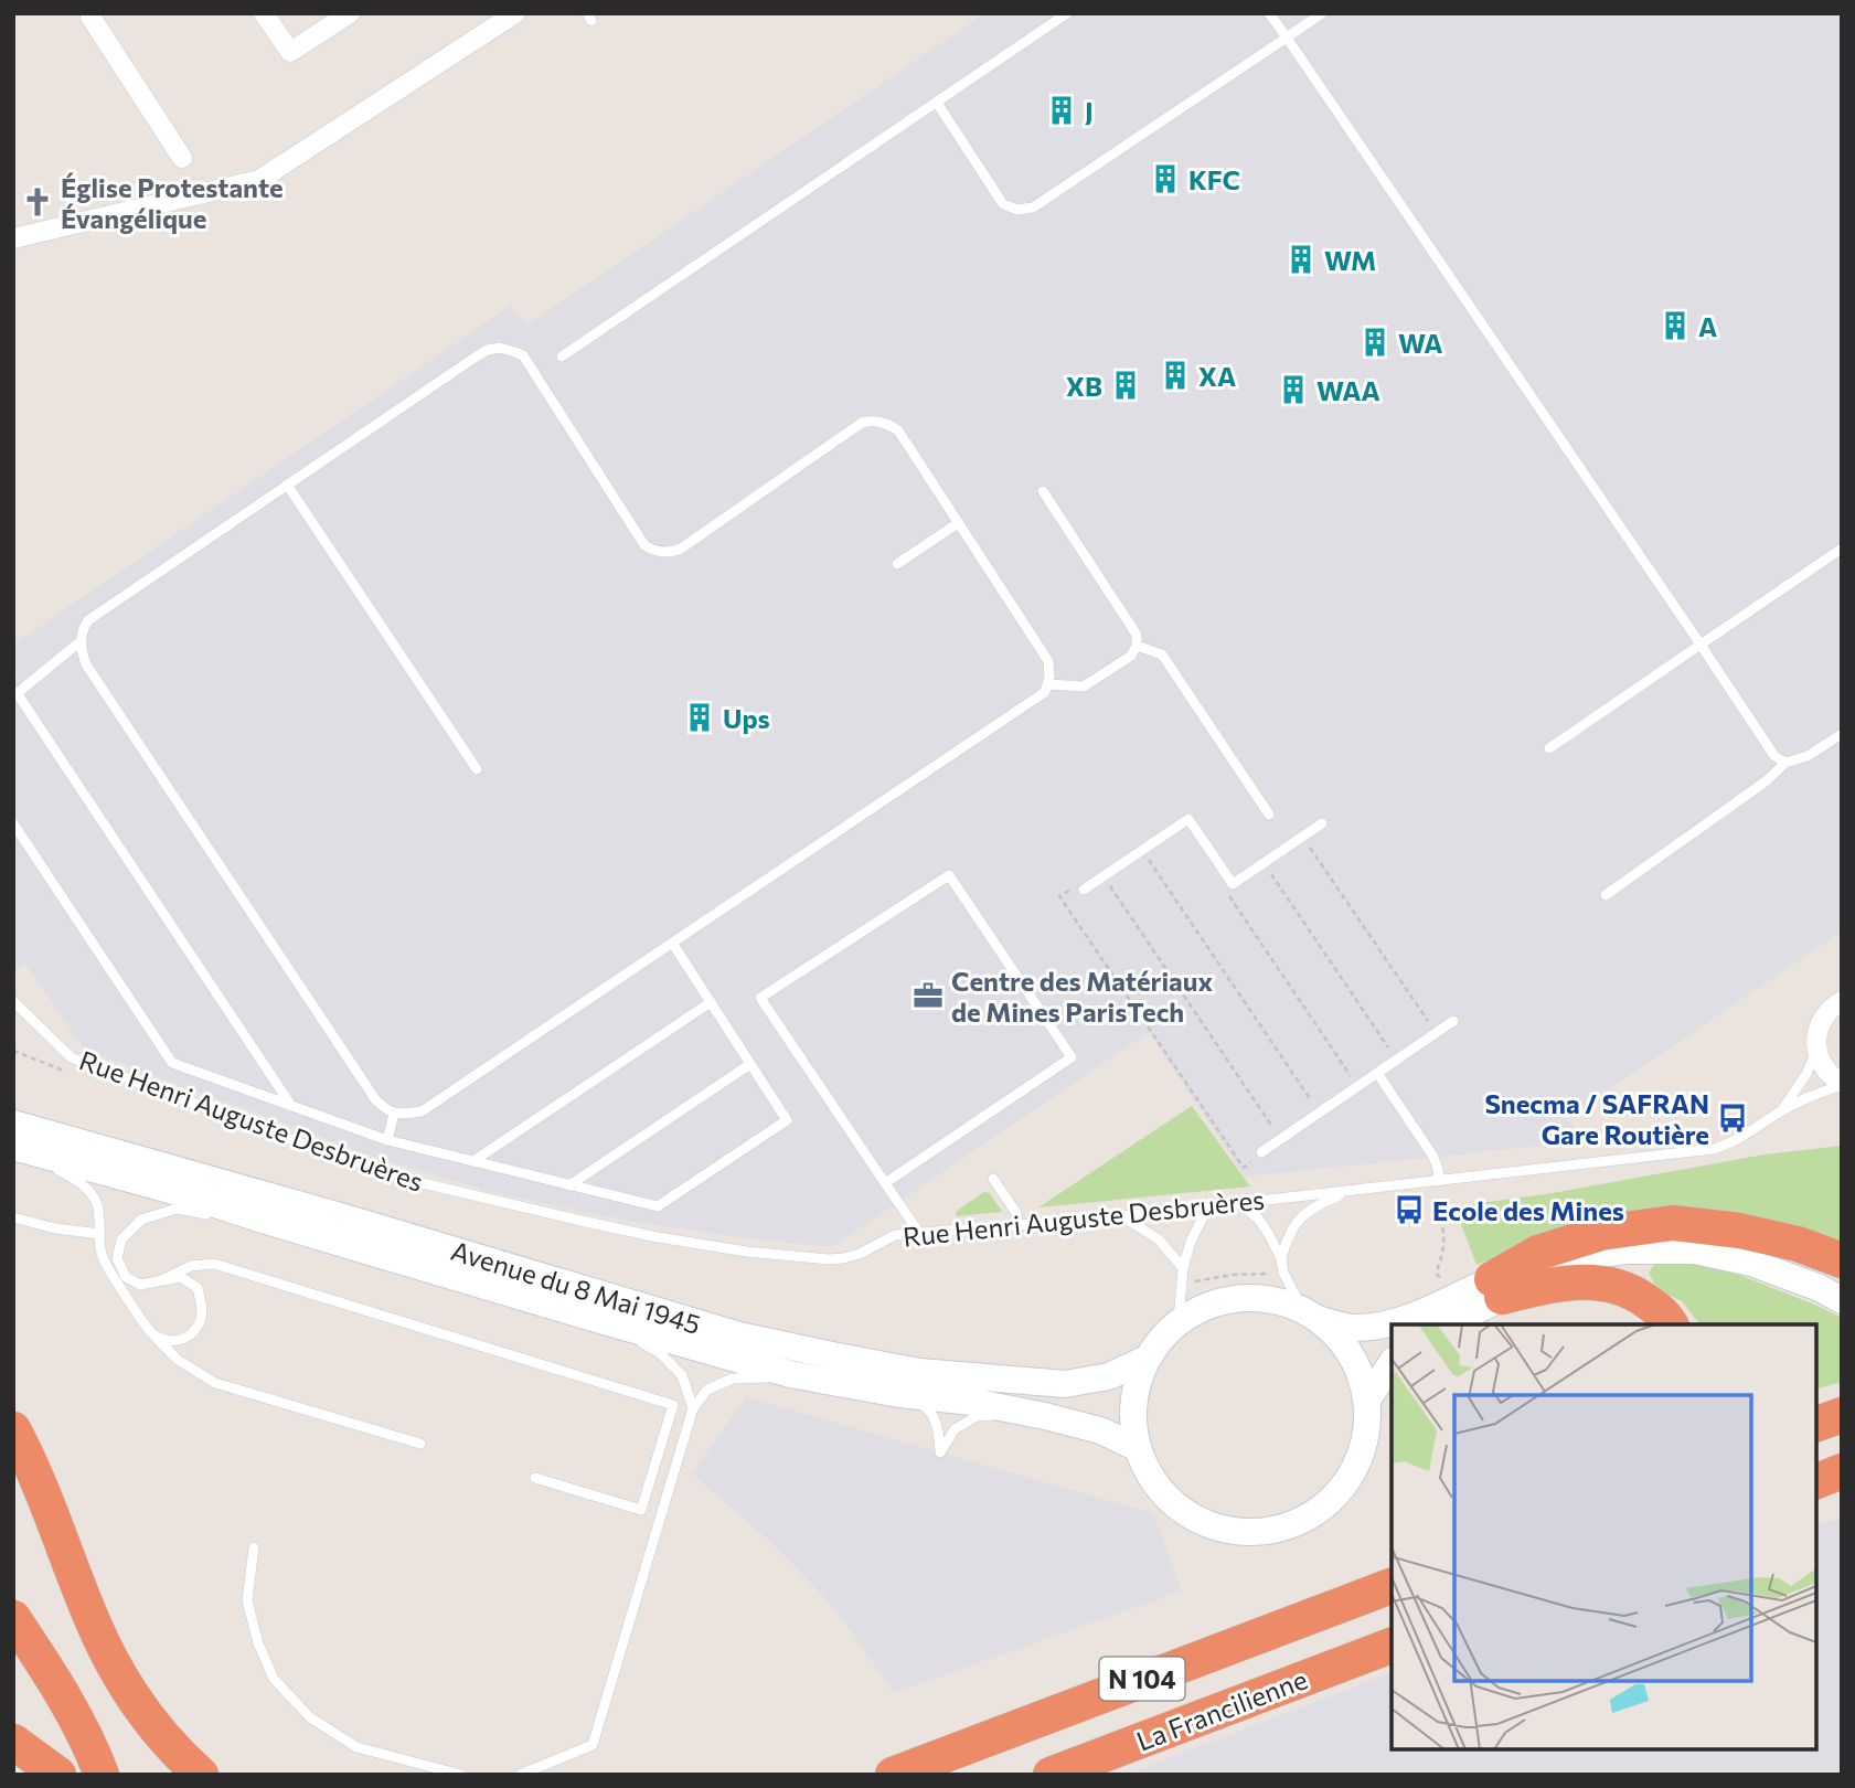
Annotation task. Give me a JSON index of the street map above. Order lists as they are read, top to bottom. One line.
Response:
{"streets":{"highway":["N 104","La Francilienne"],"main road":["Avenue du 8 Mai 1945"],"street":["Rue Henri Auguste Desbruères"]},"places":{"building":["J","KFC","WM","A","WA","XA","XB","WAA","Ups"],"church":["Église Protestante Évangélique"],"office":["Centre des Matériaux de Mines ParisTech"],"bus stop":["Snecma / SAFRAN Gare Routière","Ecole des Mines"]}}
